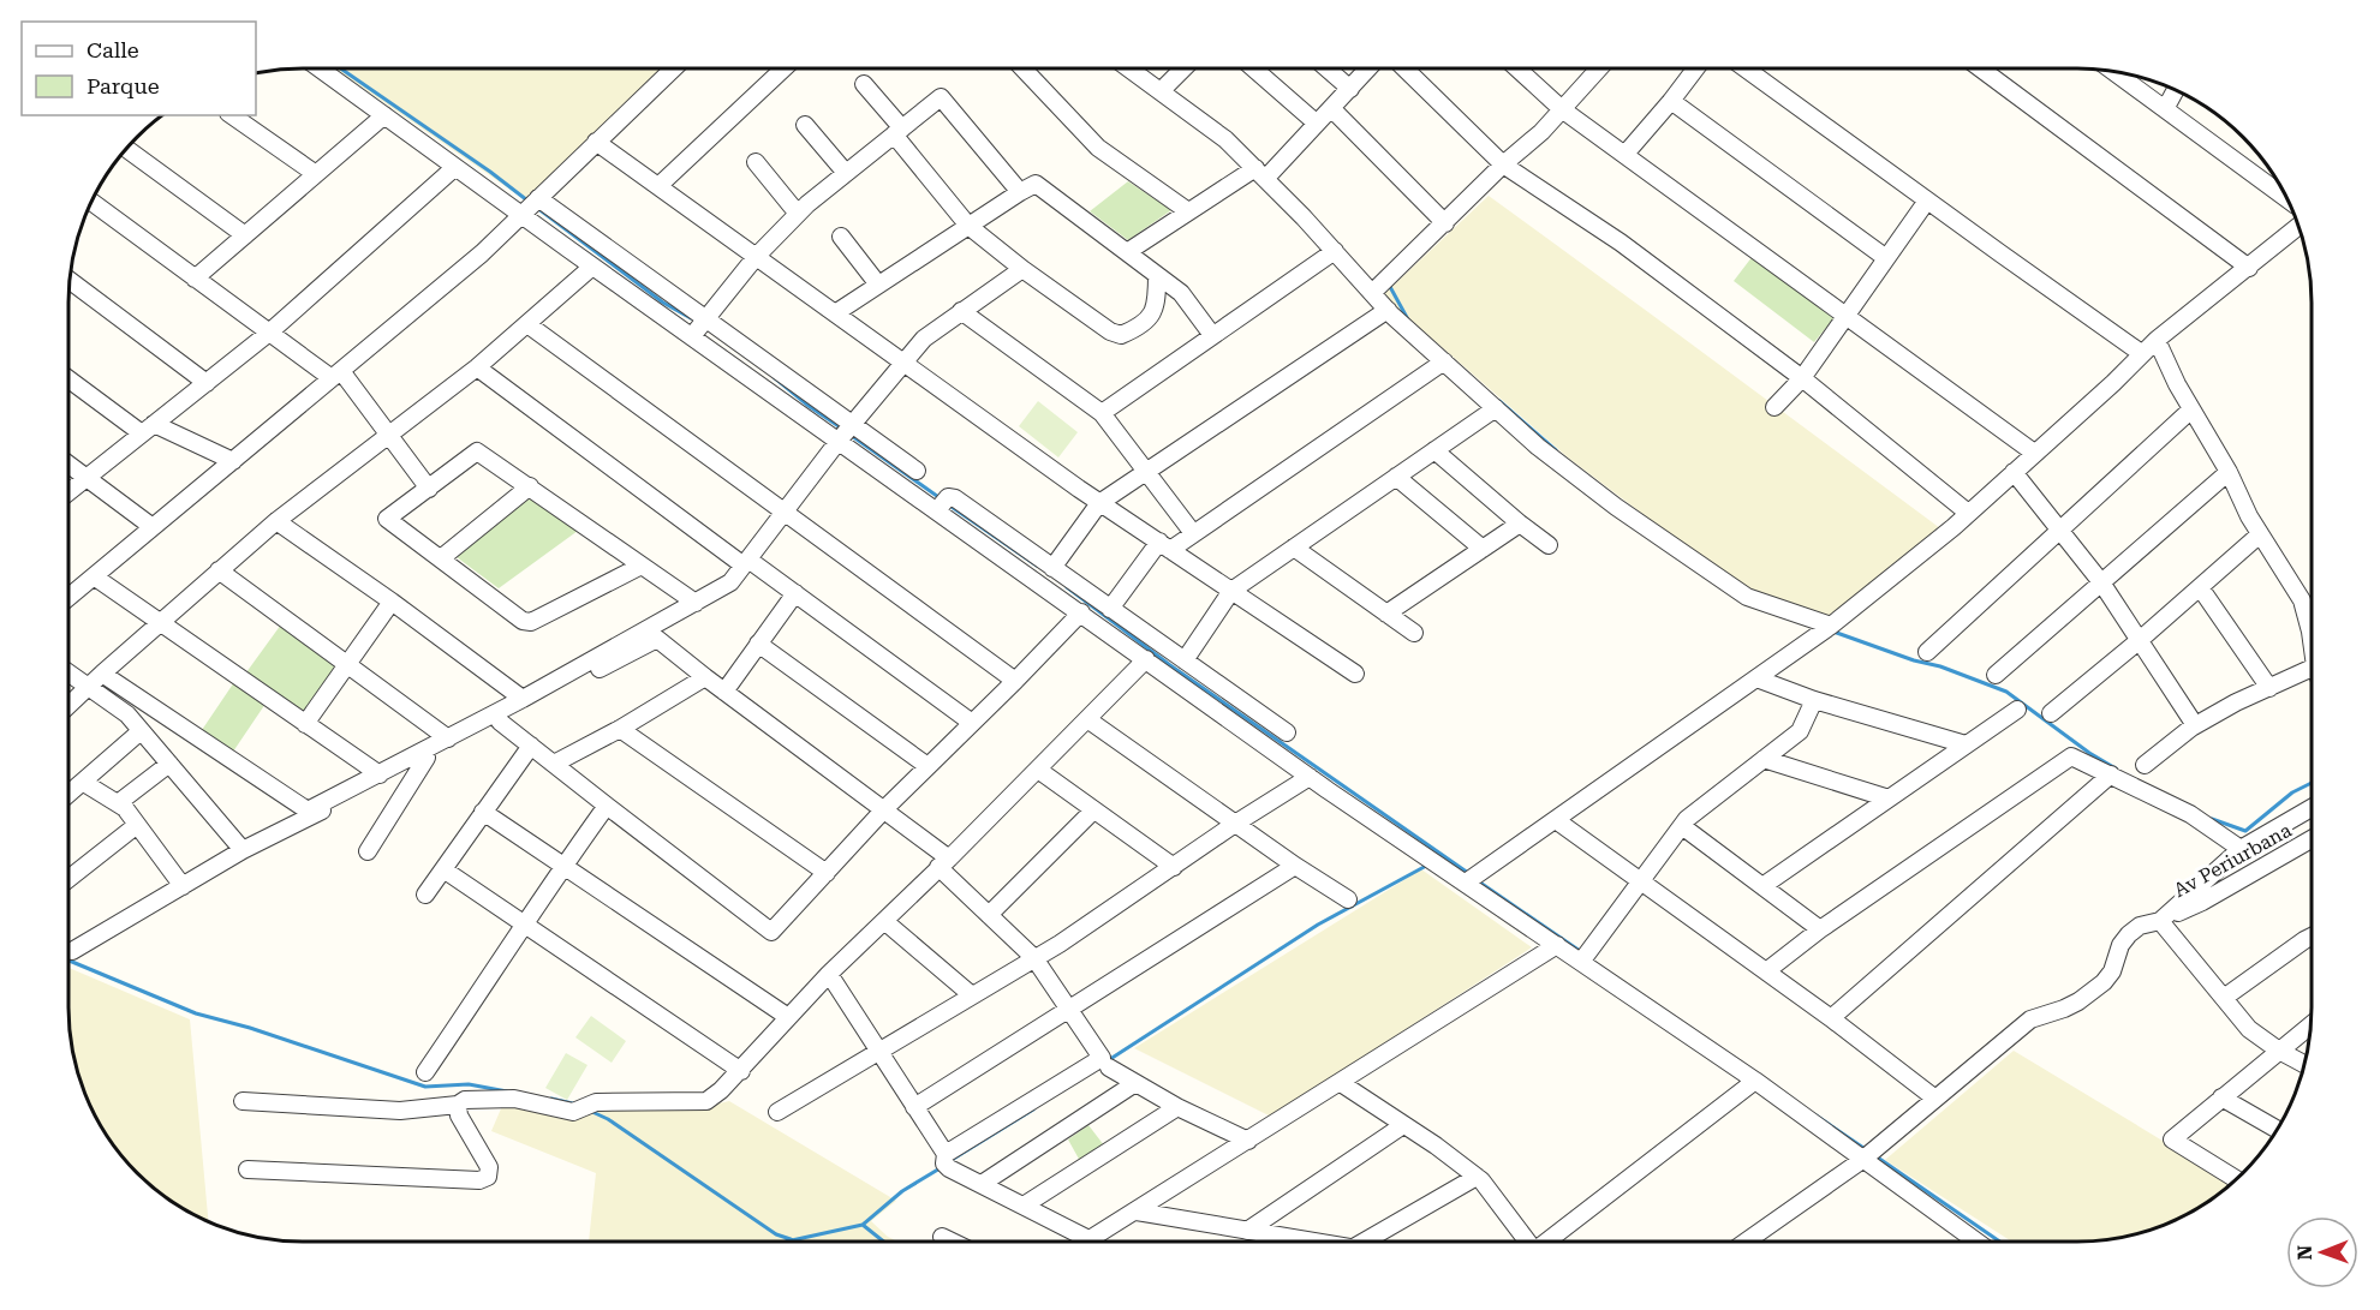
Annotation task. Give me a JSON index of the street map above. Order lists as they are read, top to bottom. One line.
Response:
{"streets":{"street":["Av Periurbana"]},"legend":["Calle","Parque"],"north":"left"}
